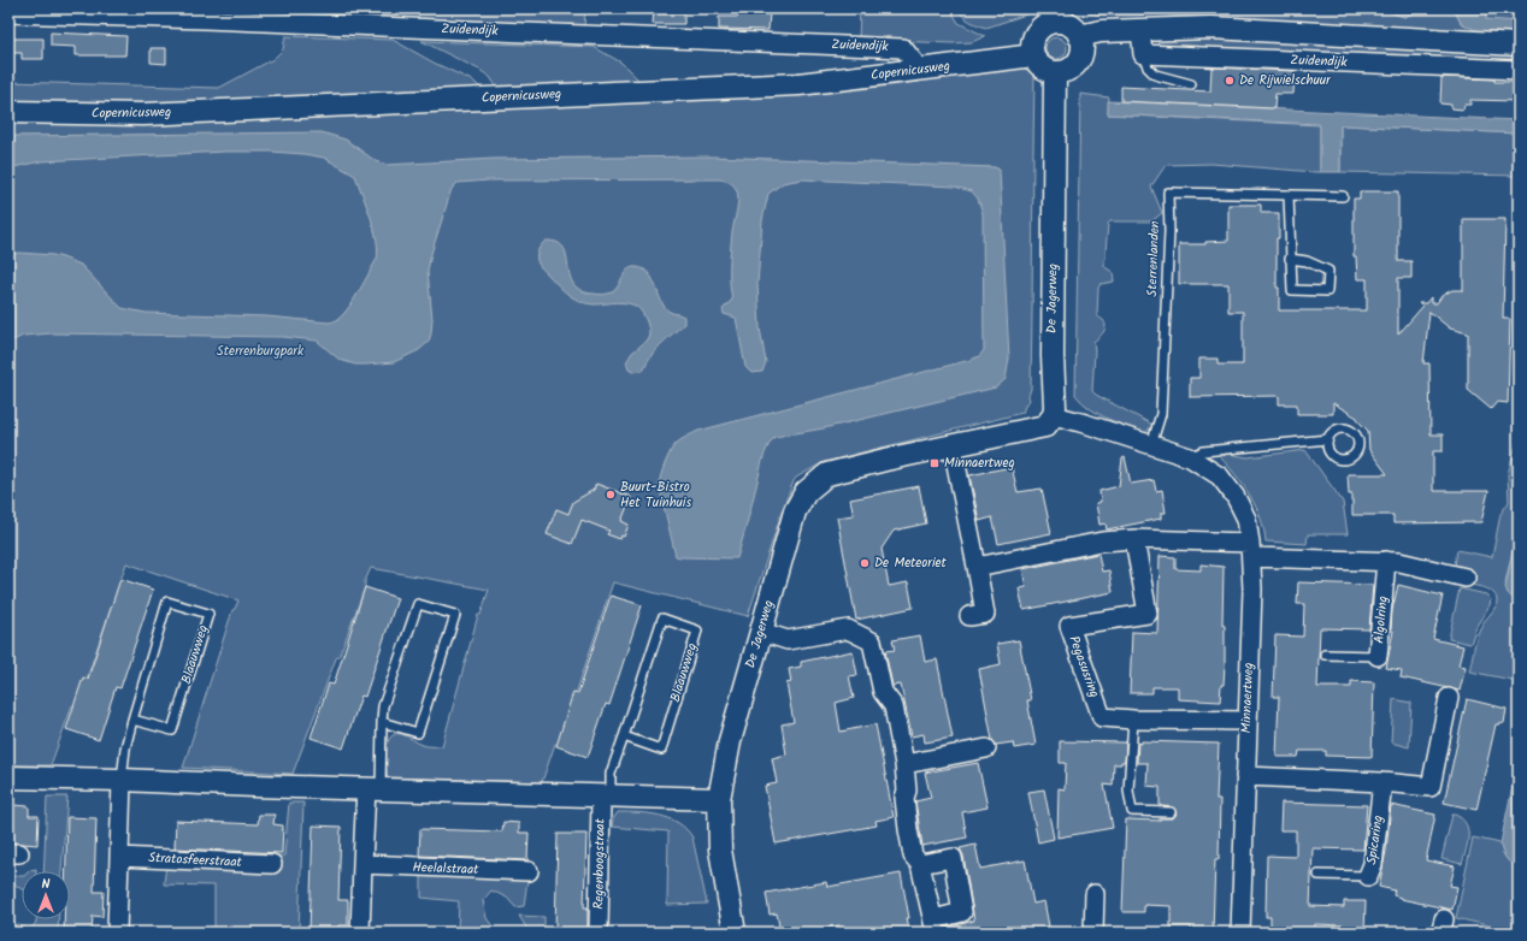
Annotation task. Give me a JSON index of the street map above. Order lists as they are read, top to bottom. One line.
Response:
{"streets":{"street":["Zuidendijk","Copernicusweg","De Jagerweg","Algolring","Pegasusring","Minnaertweg","Spicaring","Stratosfeerstraat","Regenboogstraat","Heelalstraat"],"lane":["Sterrenlanden","Blaauwweg"]},"crossings":[["Zuidendijk","Copernicusweg"],["Zuidendijk","De Jagerweg"],["Copernicusweg","De Jagerweg"],["Sterrenlanden","Minnaertweg"],["De Jagerweg","Minnaertweg"],["Blaauwweg","Regenboogstraat"],["Pegasusring","Minnaertweg"]],"parks":["Sterrenburgpark"],"places":{"other":["De Rijwielschuur","Buurt-Bistro Het Tuinhuis","De Meteoriet"],"transit":["Minnaertweg"]},"north":"top"}
